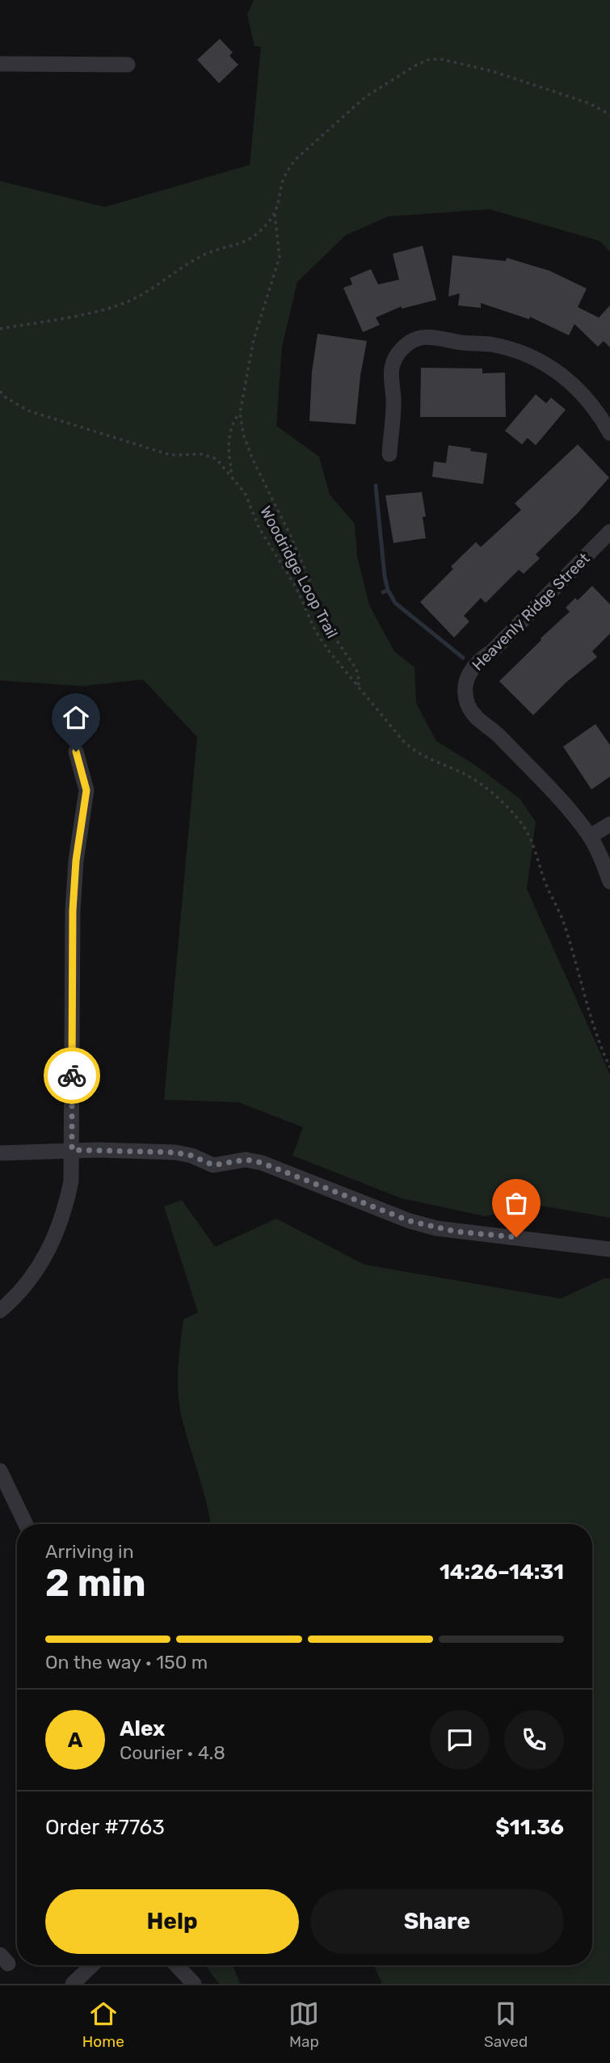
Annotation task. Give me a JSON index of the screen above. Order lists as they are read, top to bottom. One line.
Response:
{"streets":{"street":["Heavenly Ridge Street"],"path":["Woodridge Loop Trail"]},"page":{"heading":["2 min","Arriving in","14:26–14:31"],"panel":["Alex","Courier · 4.8","Order #7763","$11.36"],"bar":"On the way · 150 m","round":"A","buttons":["Help","Share"],"tabs":["Home","Map","Saved"]}}
